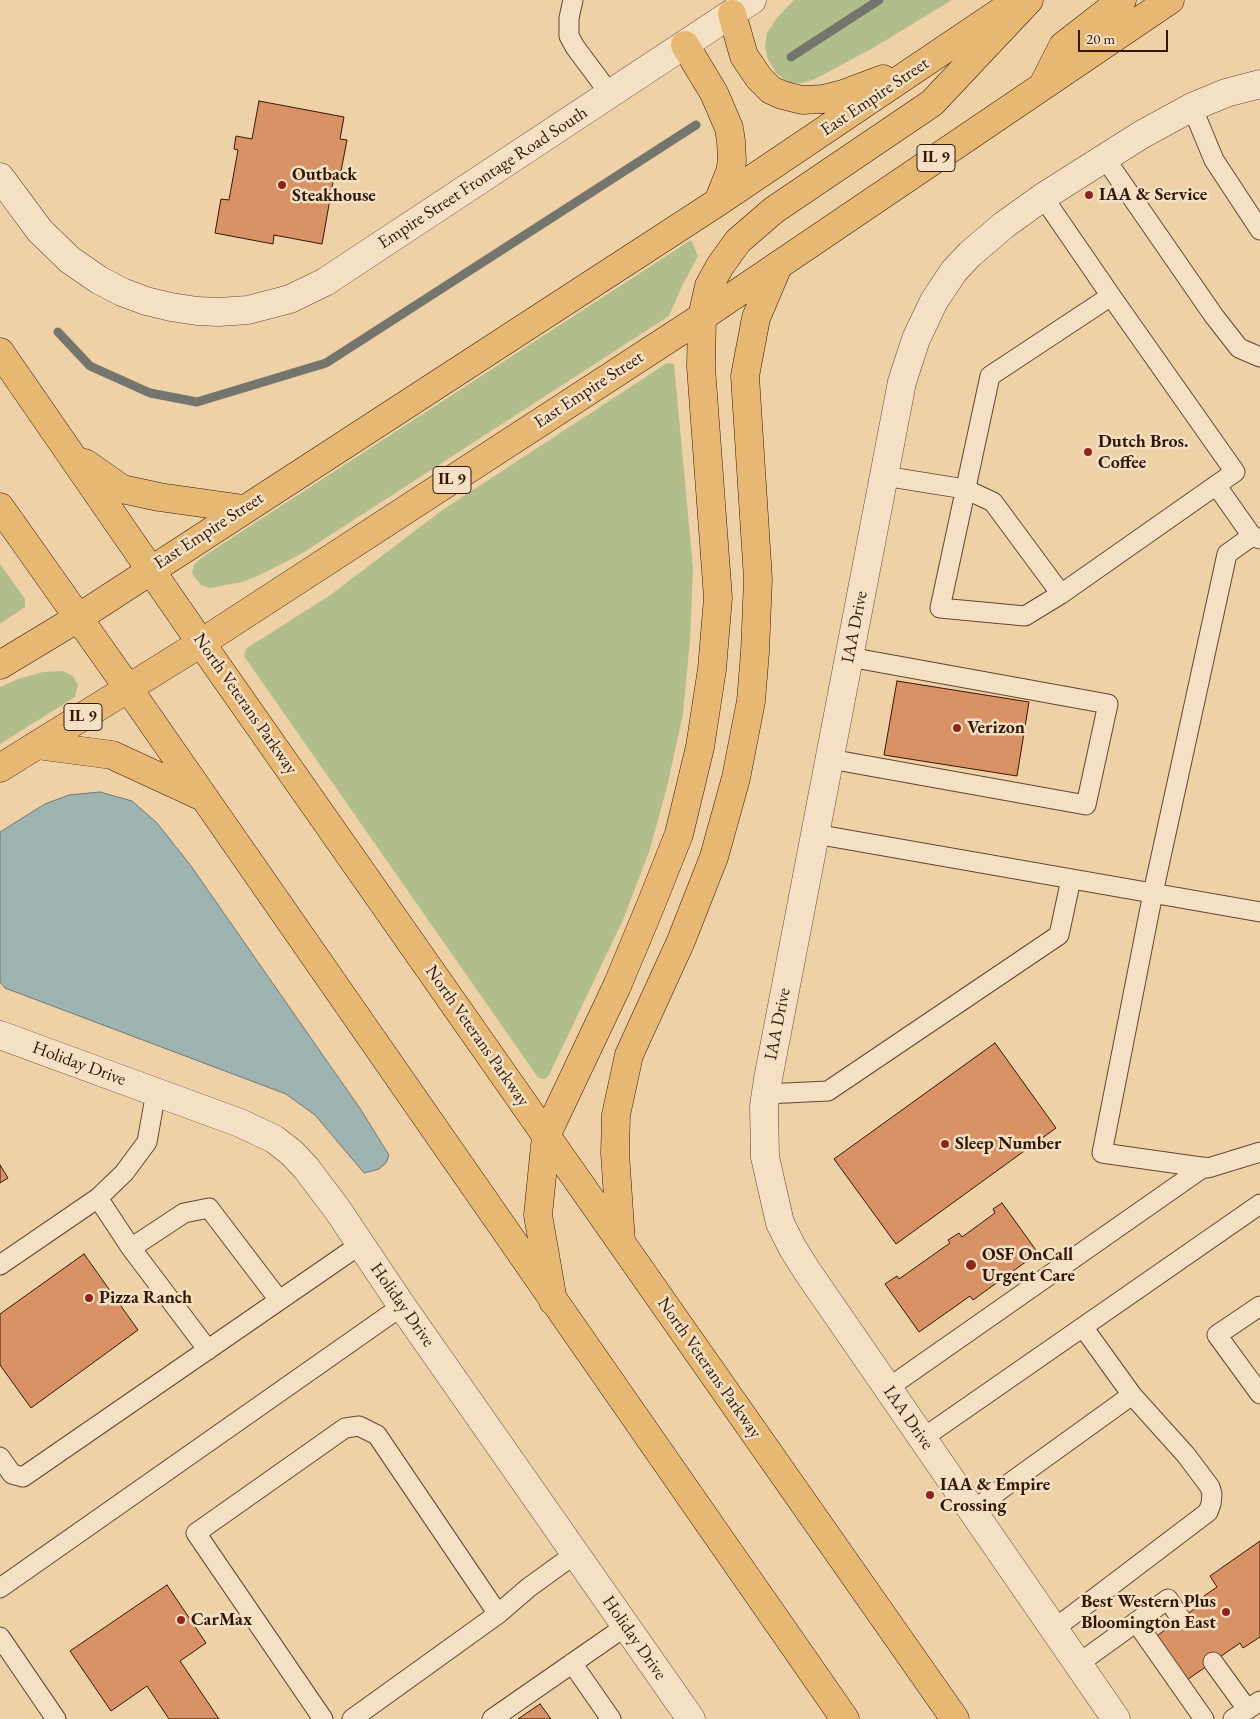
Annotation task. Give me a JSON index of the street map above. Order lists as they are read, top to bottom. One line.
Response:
{"streets":{"main road":["East Empire Street","IL 9","North Veterans Parkway"],"street":["Empire Street Frontage Road South","IAA Drive","Holiday Drive"]},"crossings":[["East Empire Street","North Veterans Parkway"]],"places":["Outback Steakhouse","IAA & Service","Dutch Bros. Coffee","Verizon","Sleep Number","OSF OnCall Urgent Care","Pizza Ranch","IAA & Empire Crossing","Best Western Plus Bloomington East","CarMax"],"scale_bar":"20 m"}
